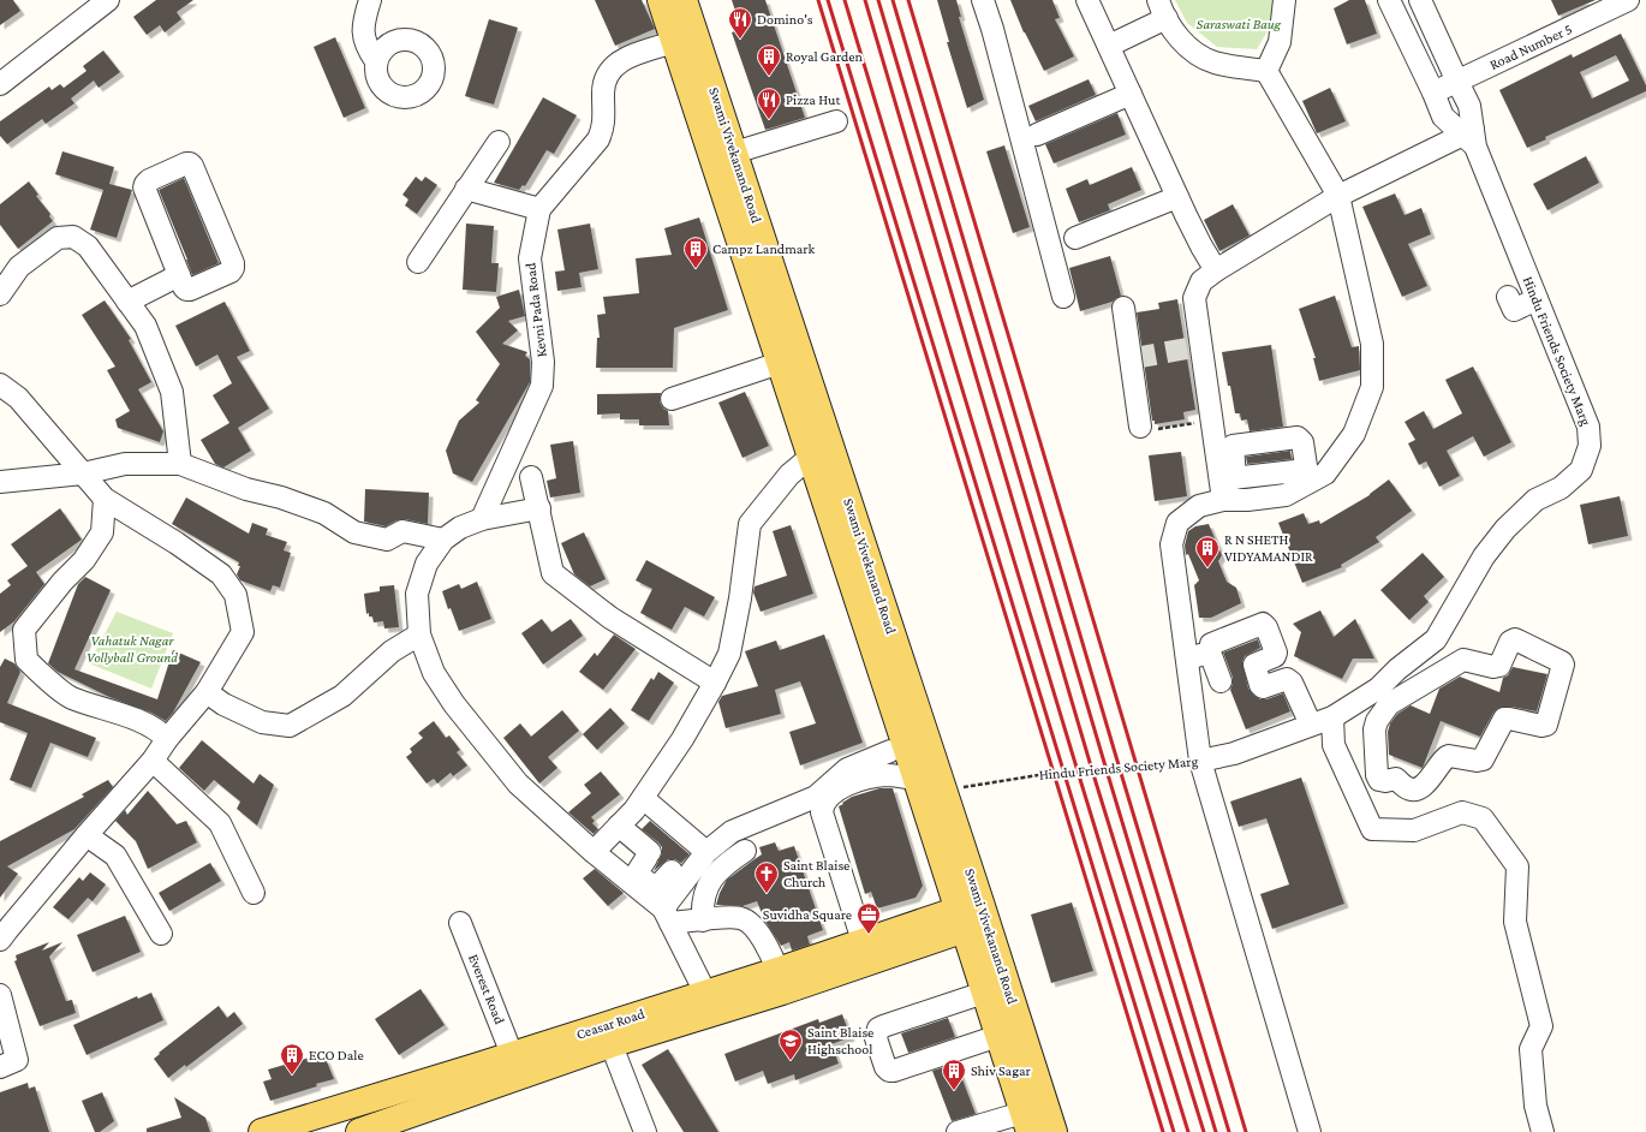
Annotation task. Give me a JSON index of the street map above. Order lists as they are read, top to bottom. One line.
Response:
{"streets":{"main road":["Swami Vivekanand Road","Ceasar Road"],"street":["Road Number 5","Kevni Pada Road","Hindu Friends Society Marg","Everest Road"]},"crossings":[["Road Number 5","Hindu Friends Society Marg"],["Swami Vivekanand Road","Kevni Pada Road"],["Swami Vivekanand Road","Hindu Friends Society Marg"],["Swami Vivekanand Road","Ceasar Road"],["Everest Road","Ceasar Road"]],"parks":["Saraswati Baug","Vahatuk Nagar Vollyball Ground"],"places":{"restaurant":["Domino's","Pizza Hut"],"building":["Royal Garden","Campz Landmark","R N SHETH VIDYAMANDIR","ECO Dale","Shiv Sagar"],"church":["Saint Blaise Church"],"office":["Suvidha Square"],"school or university":["Saint Blaise Highschool"]}}
